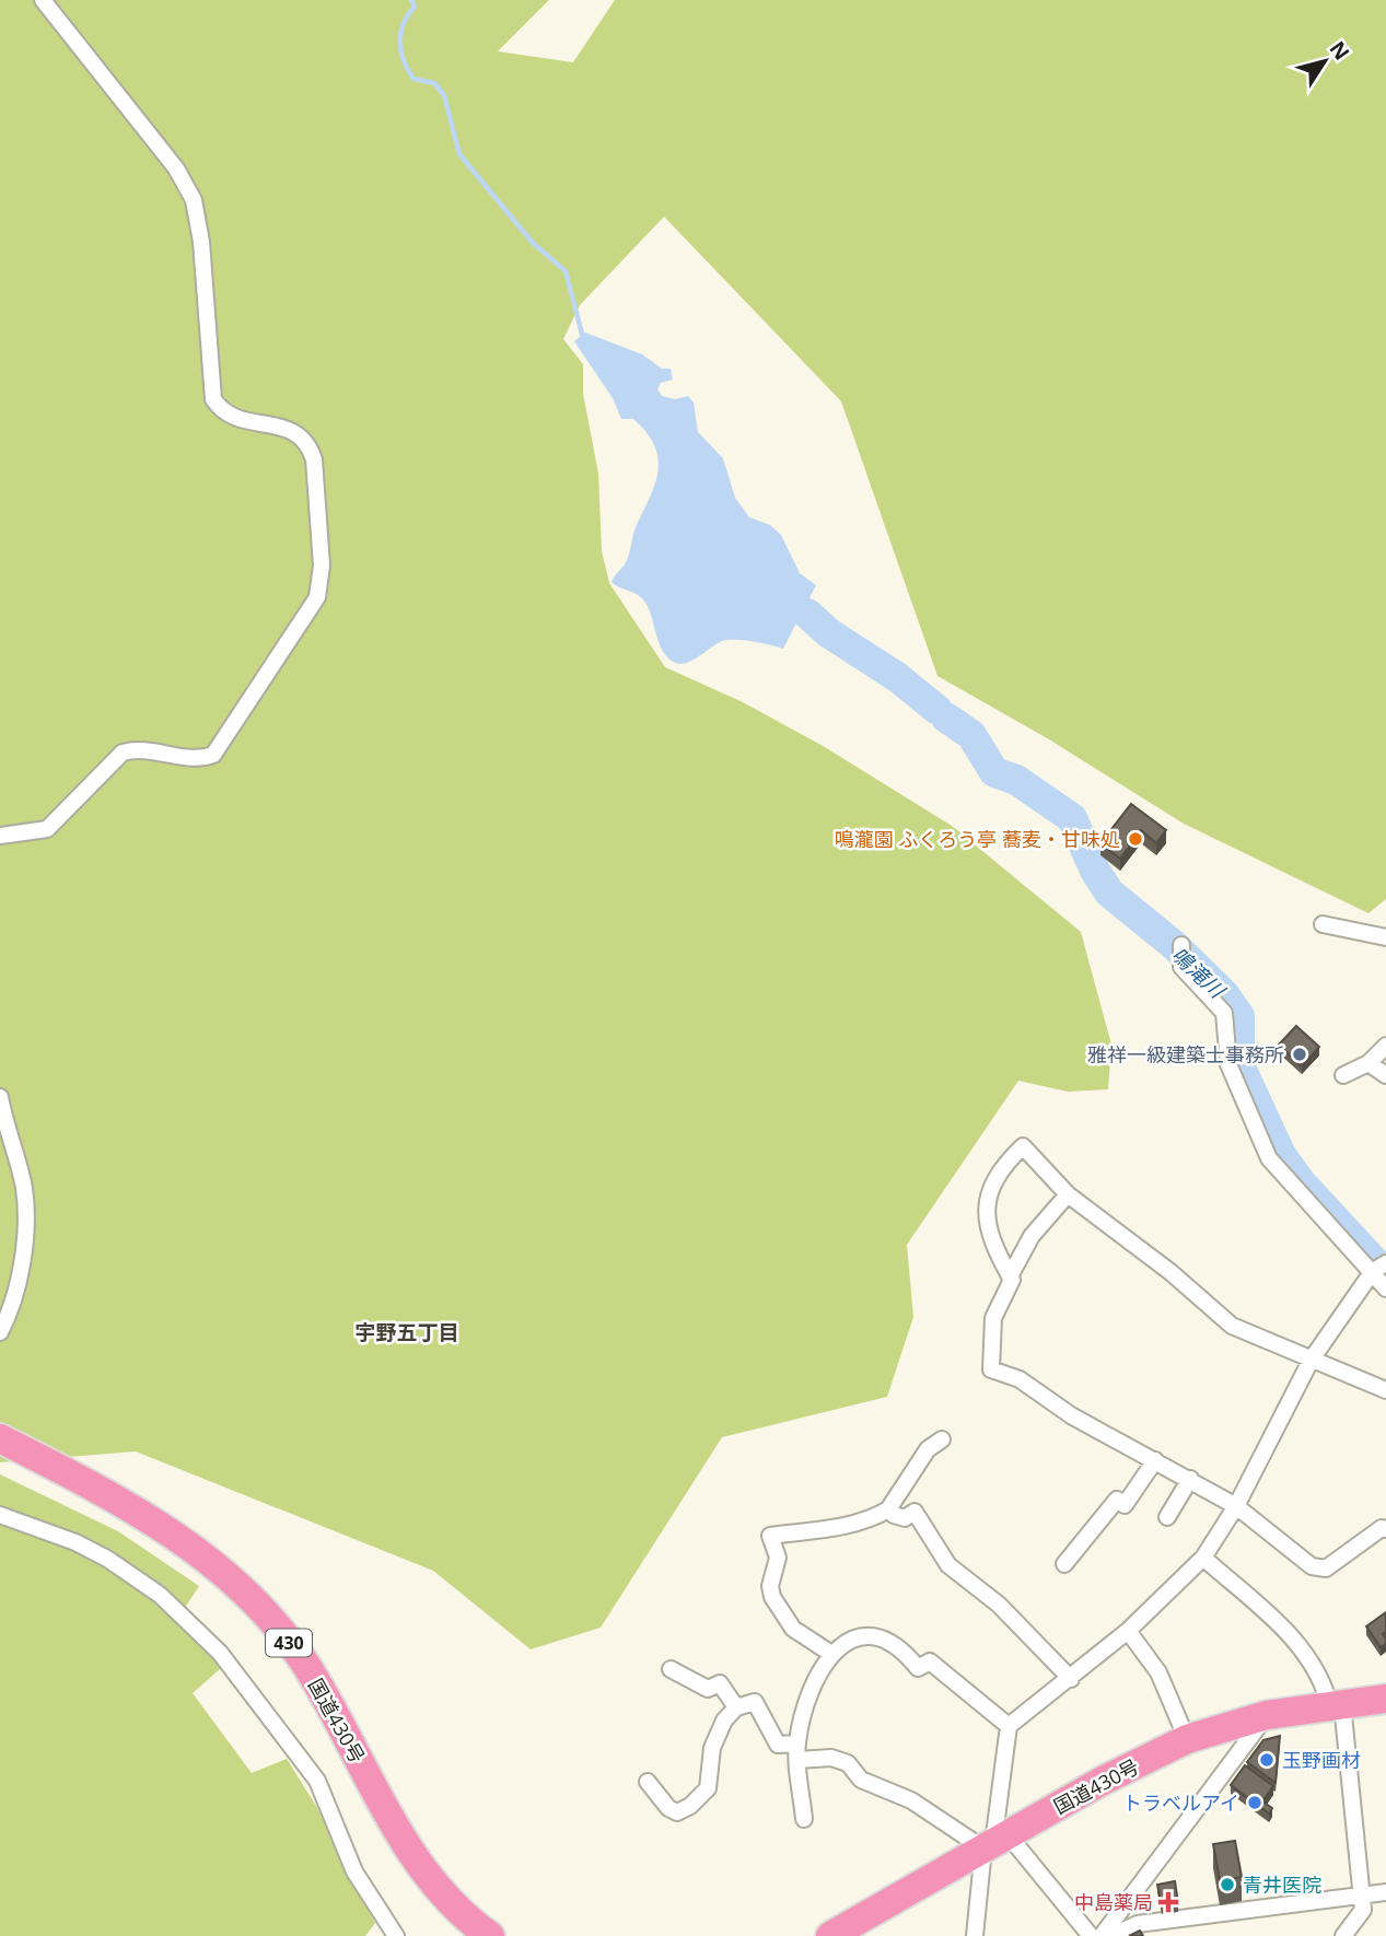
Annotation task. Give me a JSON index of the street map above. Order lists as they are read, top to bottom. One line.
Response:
{"streets":{"highway":["430","国道430号"]},"districts":["宇野五丁目"],"water":["鳴滝川"],"places":{"other":["鳴瀧園 ふくろう亭 蕎麦・甘味処","雅祥一級建築士事務所","玉野画材","トラベルアイ","青井医院"],"health":["中島薬局"]},"north":"top right"}
